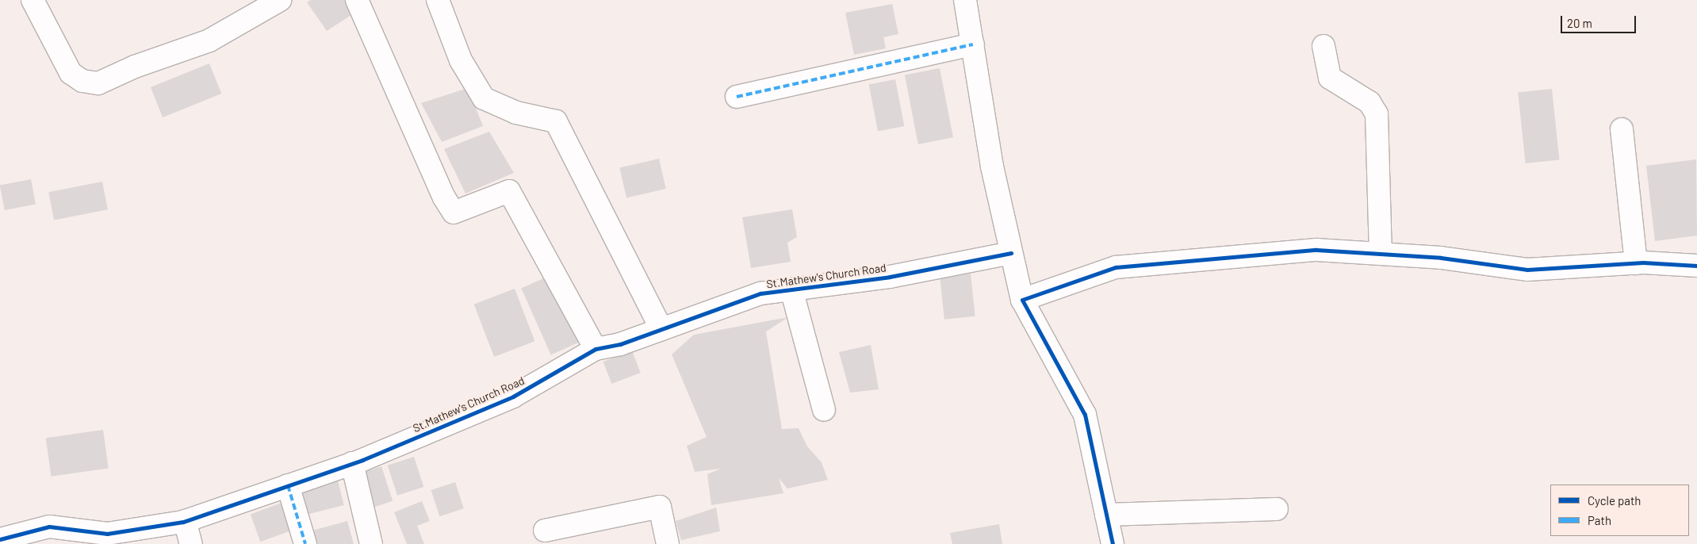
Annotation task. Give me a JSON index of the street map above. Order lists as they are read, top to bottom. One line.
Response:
{"streets":{"street":["St.Mathew's Church Road"]},"legend":["Cycle path","Path"],"scale_bar":"20 m"}
